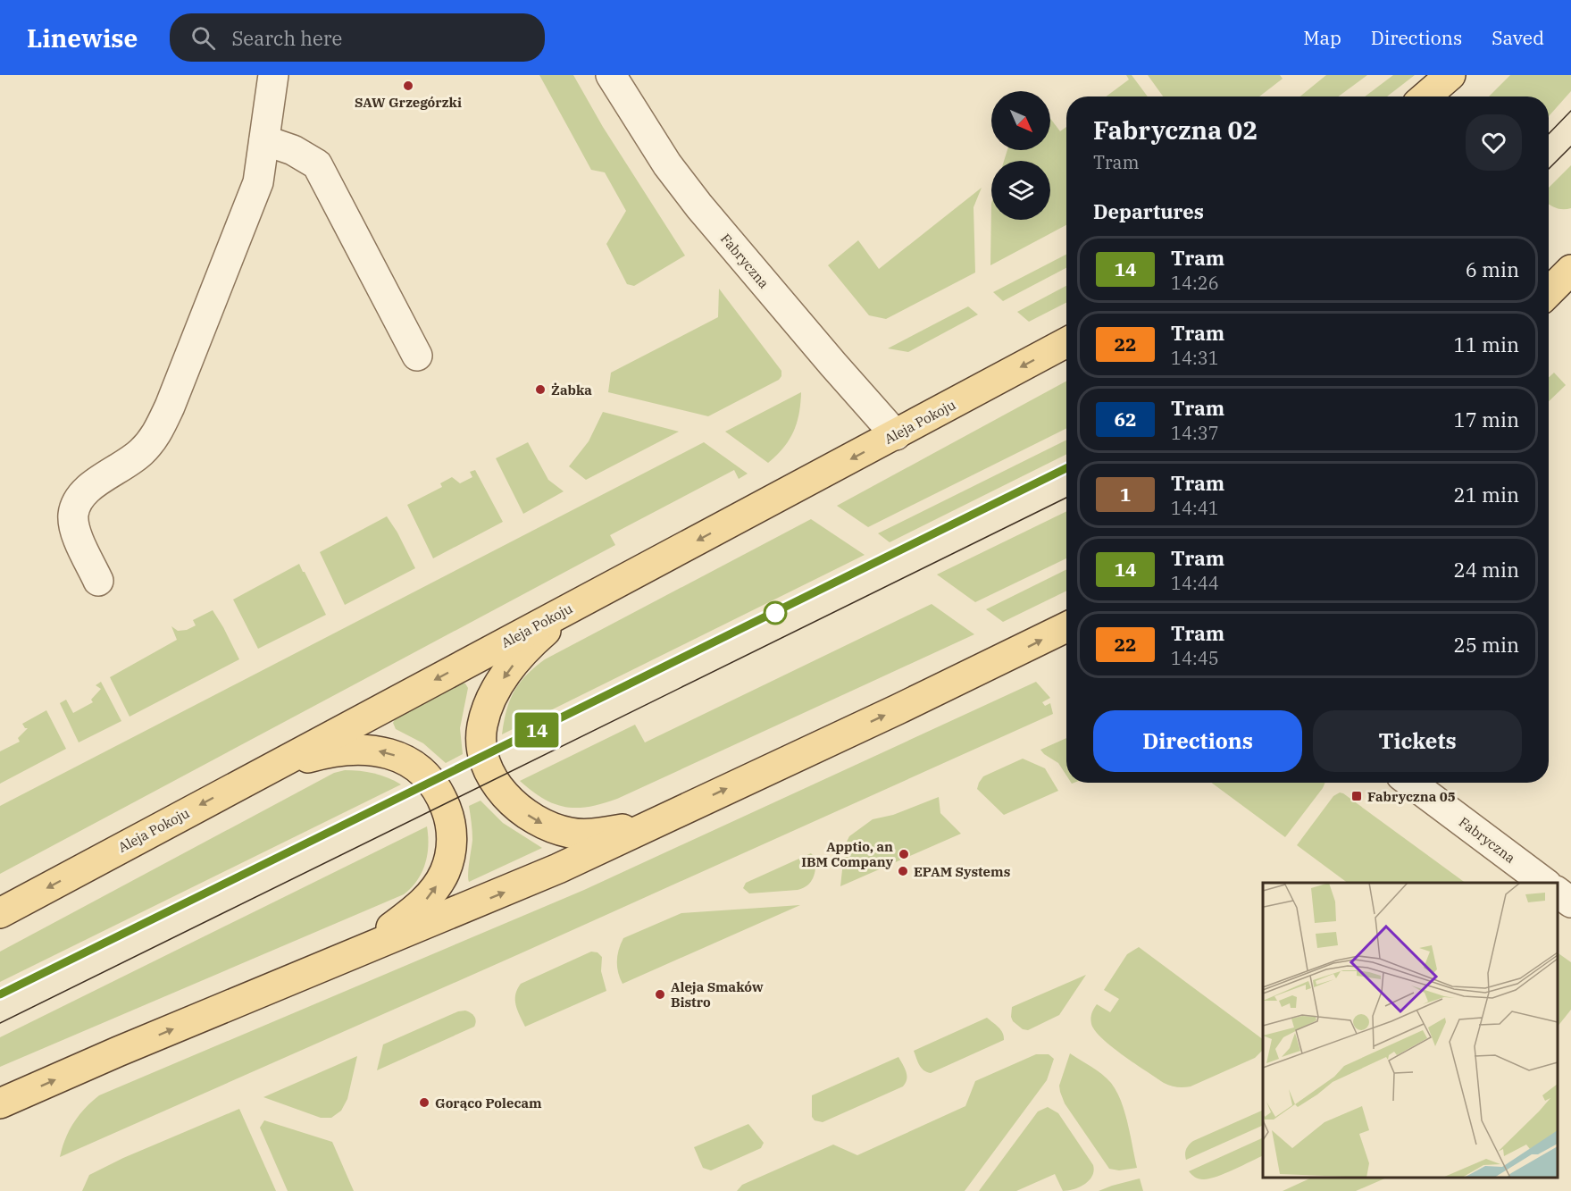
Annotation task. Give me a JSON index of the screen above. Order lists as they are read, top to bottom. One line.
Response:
{"streets":{"main road":["Aleja Pokoju"],"street":["Fabryczna"]},"crossings":[["Fabryczna","Aleja Pokoju"]],"places":{"other":["SAW Grzegórzki","Żabka","Apptio, an IBM Company","EPAM Systems","Aleja Smaków Bistro","Gorąco Polecam"],"transit":["Fabryczna 05"]},"lines":["tram line 14"],"north":"bottom right","page":{"header":"Linewise","search":"Search here","nav":["Map","Directions","Saved"],"on_map":"14","heading":[["Fabryczna 02","Tram"],"Departures"],"list":[{"mark":"14","name":"Tram","note":"14:26","value":"6 min"},{"mark":"22","name":"Tram","note":"14:31","value":"11 min"},{"mark":"62","name":"Tram","note":"14:37","value":"17 min"},{"mark":"1","name":"Tram","note":"14:41","value":"21 min"},{"mark":"14","name":"Tram","note":"14:44","value":"24 min"},{"mark":"22","name":"Tram","note":"14:45","value":"25 min"}],"buttons":["Directions","Tickets"]}}
